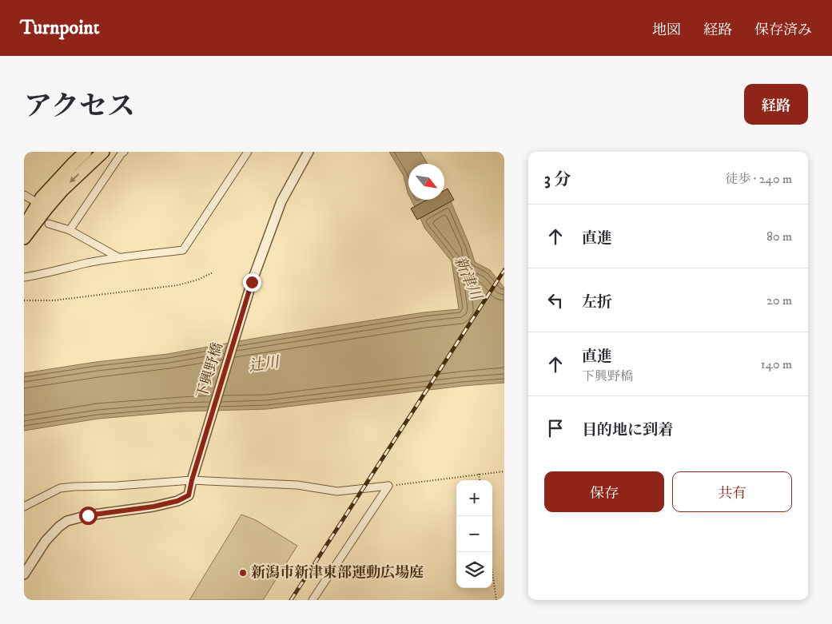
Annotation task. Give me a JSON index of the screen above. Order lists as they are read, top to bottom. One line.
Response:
{"streets":{"street":["下興野橋"]},"water":["新津川","辻川"],"places":["新潟市新津東部運動広場庭"],"north":"bottom right","page":{"header":"Turnpoint","nav":["地図","経路","保存済み"],"title":"アクセス","buttons":["経路",["保存","共有"]],"heading":["3 分","徒歩 · 240 m"],"list":[["直進","80 m"],["左折","20 m"],["直進","下興野橋","140 m"],"目的地に到着"],"map_buttons":["+","−"]}}
